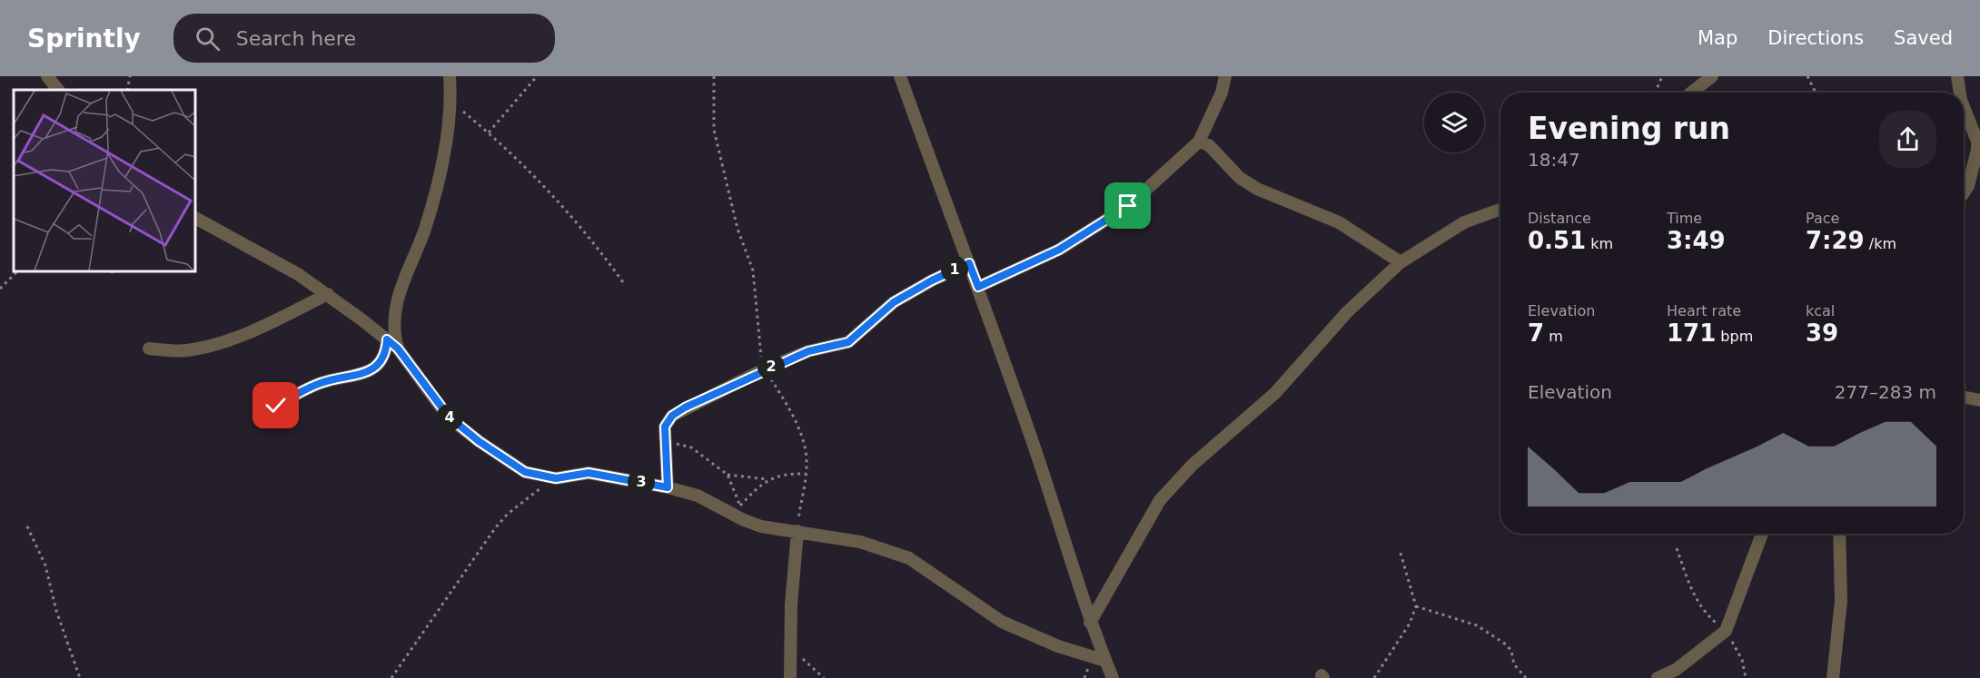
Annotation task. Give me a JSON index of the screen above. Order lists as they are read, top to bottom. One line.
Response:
{"page":{"header":"Sprintly","search":"Search here","nav":["Map","Directions","Saved"],"heading":["Evening run","18:47"],"stats":[["Distance","0.51 km"],["Time","3:49"],["Pace","7:29 /km"],["Elevation","7 m"],["Heart rate","171 bpm"],["kcal","39"]],"pins":["1","2","4","3"],"chart":["Elevation","277–283 m"]}}
